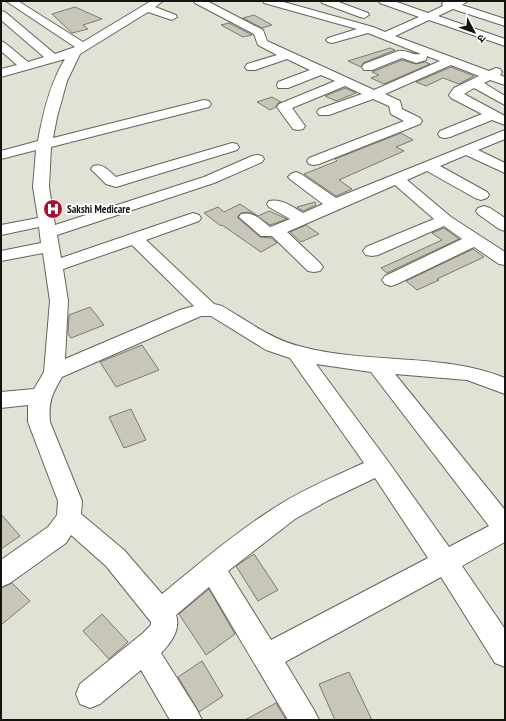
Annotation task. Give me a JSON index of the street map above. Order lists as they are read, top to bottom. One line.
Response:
{"places":{"hospital":["Sakshi Medicare"]},"north":"bottom right"}
